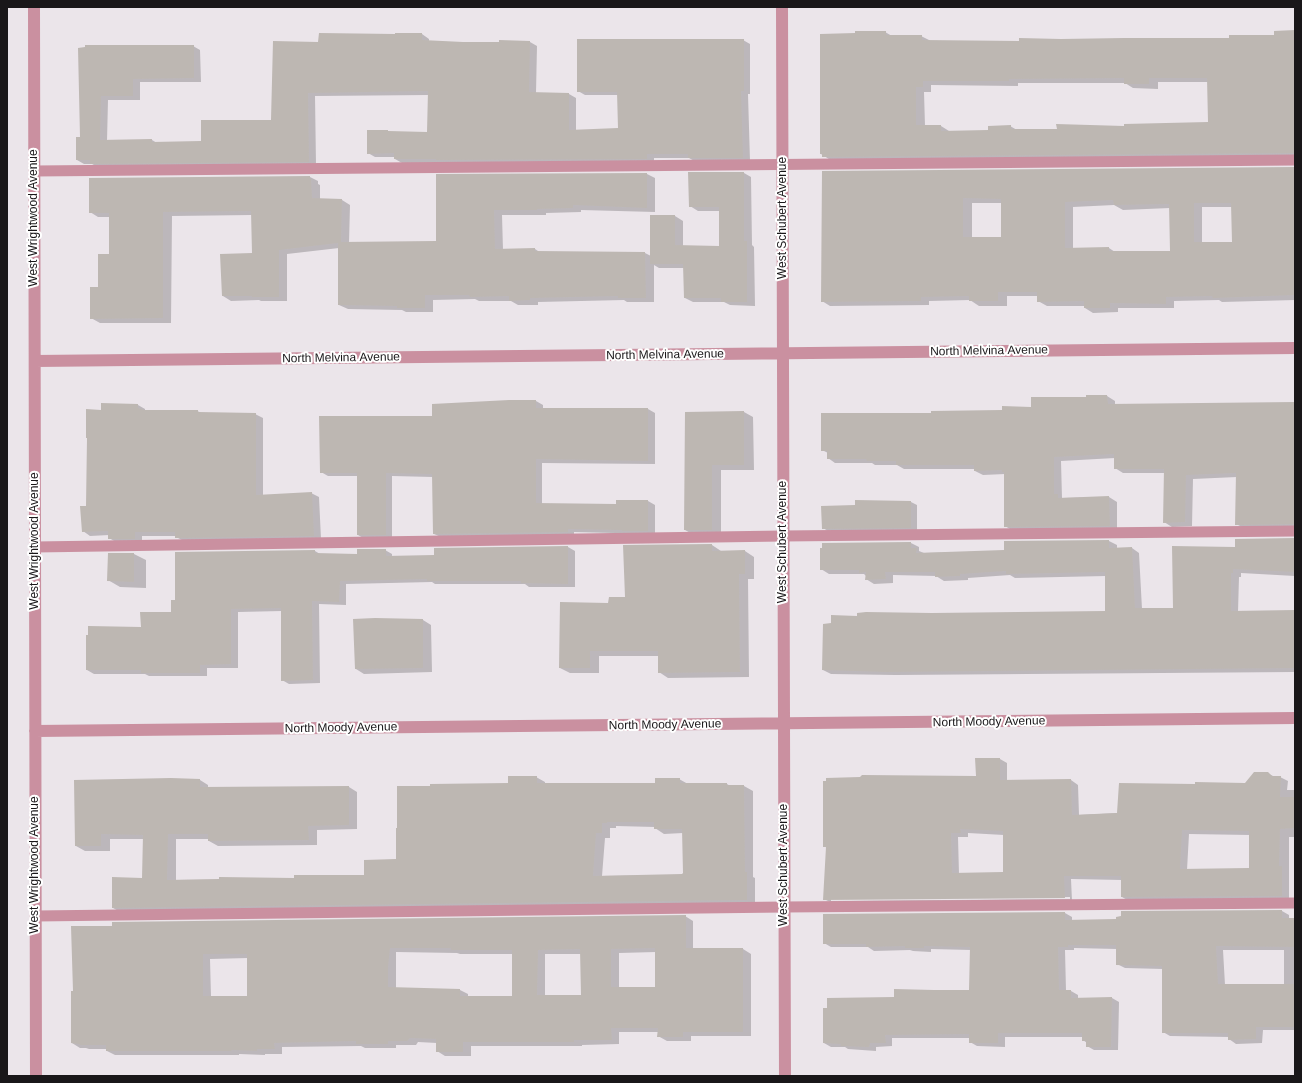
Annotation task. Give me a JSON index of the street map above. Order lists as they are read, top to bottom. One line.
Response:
{"streets":{"street":["West Wrightwood Avenue","West Schubert Avenue","North Melvina Avenue","North Moody Avenue"]},"crossings":[["West Wrightwood Avenue","North Melvina Avenue"],["West Wrightwood Avenue","North Moody Avenue"],["West Schubert Avenue","North Melvina Avenue"],["West Schubert Avenue","North Moody Avenue"]]}
